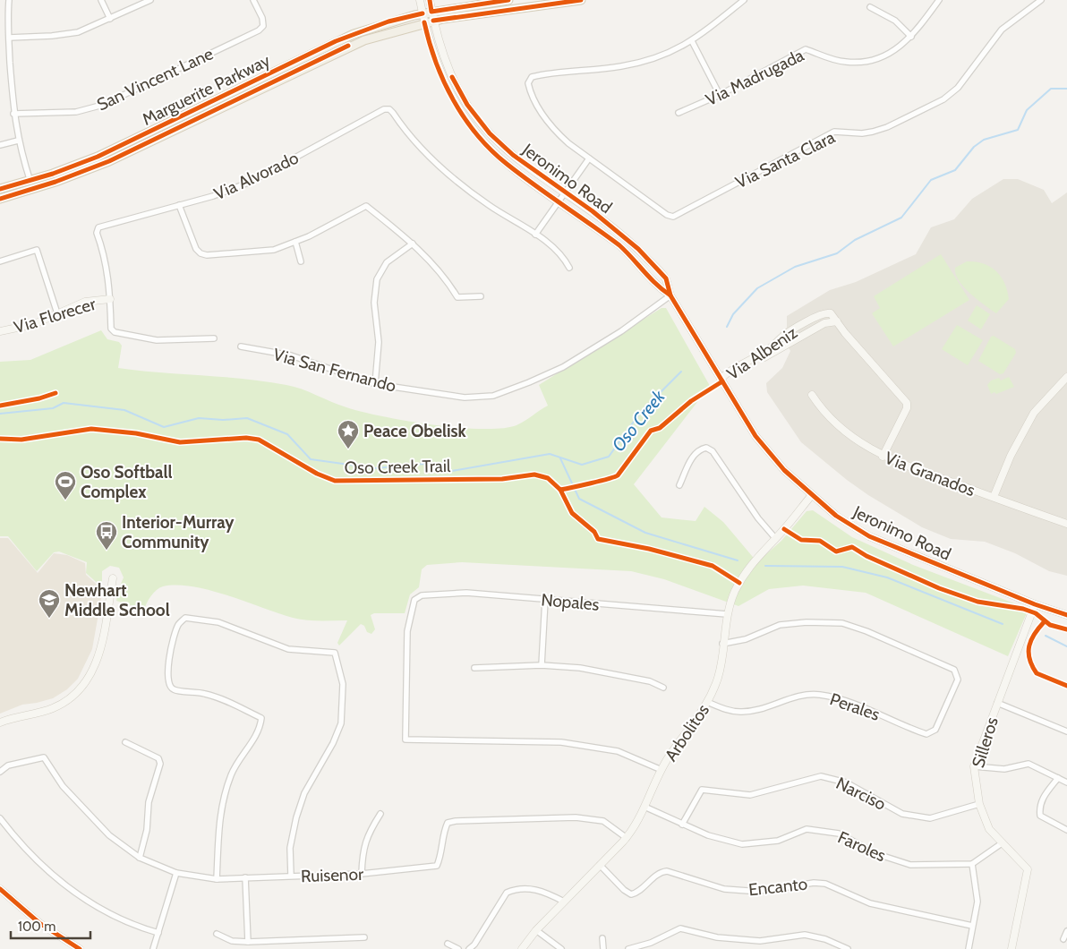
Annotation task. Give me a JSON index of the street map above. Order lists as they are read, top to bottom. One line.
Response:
{"streets":{"main road":["Marguerite Parkway"],"street":["Via Madrugada","San Vincent Lane","Via Santa Clara","Via Alvorado","Jeronimo Road","Via Florecer","Via Albeniz","Via San Fernando","Via Granados","Nopales","Perales","Arbolitos","Silleros","Narciso","Faroles","Ruisenor","Encanto"],"cycle path":["Oso Creek Trail"]},"crossings":[["Marguerite Parkway","Jeronimo Road"],["Via Alvorado","Via Florecer"],["Jeronimo Road","Via Albeniz"],["Jeronimo Road","Via San Fernando"],["Jeronimo Road","Arbolitos"],["Jeronimo Road","Silleros"],["Nopales","Arbolitos"],["Perales","Arbolitos"],["Arbolitos","Faroles"],["Arbolitos","Ruisenor"],["Arbolitos","Encanto"],["Silleros","Narciso"],["Narciso","Faroles"]],"water":["Oso Creek"],"places":{"place":["Peace Obelisk"],"sports":["Oso Softball Complex"],"bus stop":["Interior-Murray Community"],"school or university":["Newhart Middle School"]},"scale_bar":"100 m"}
